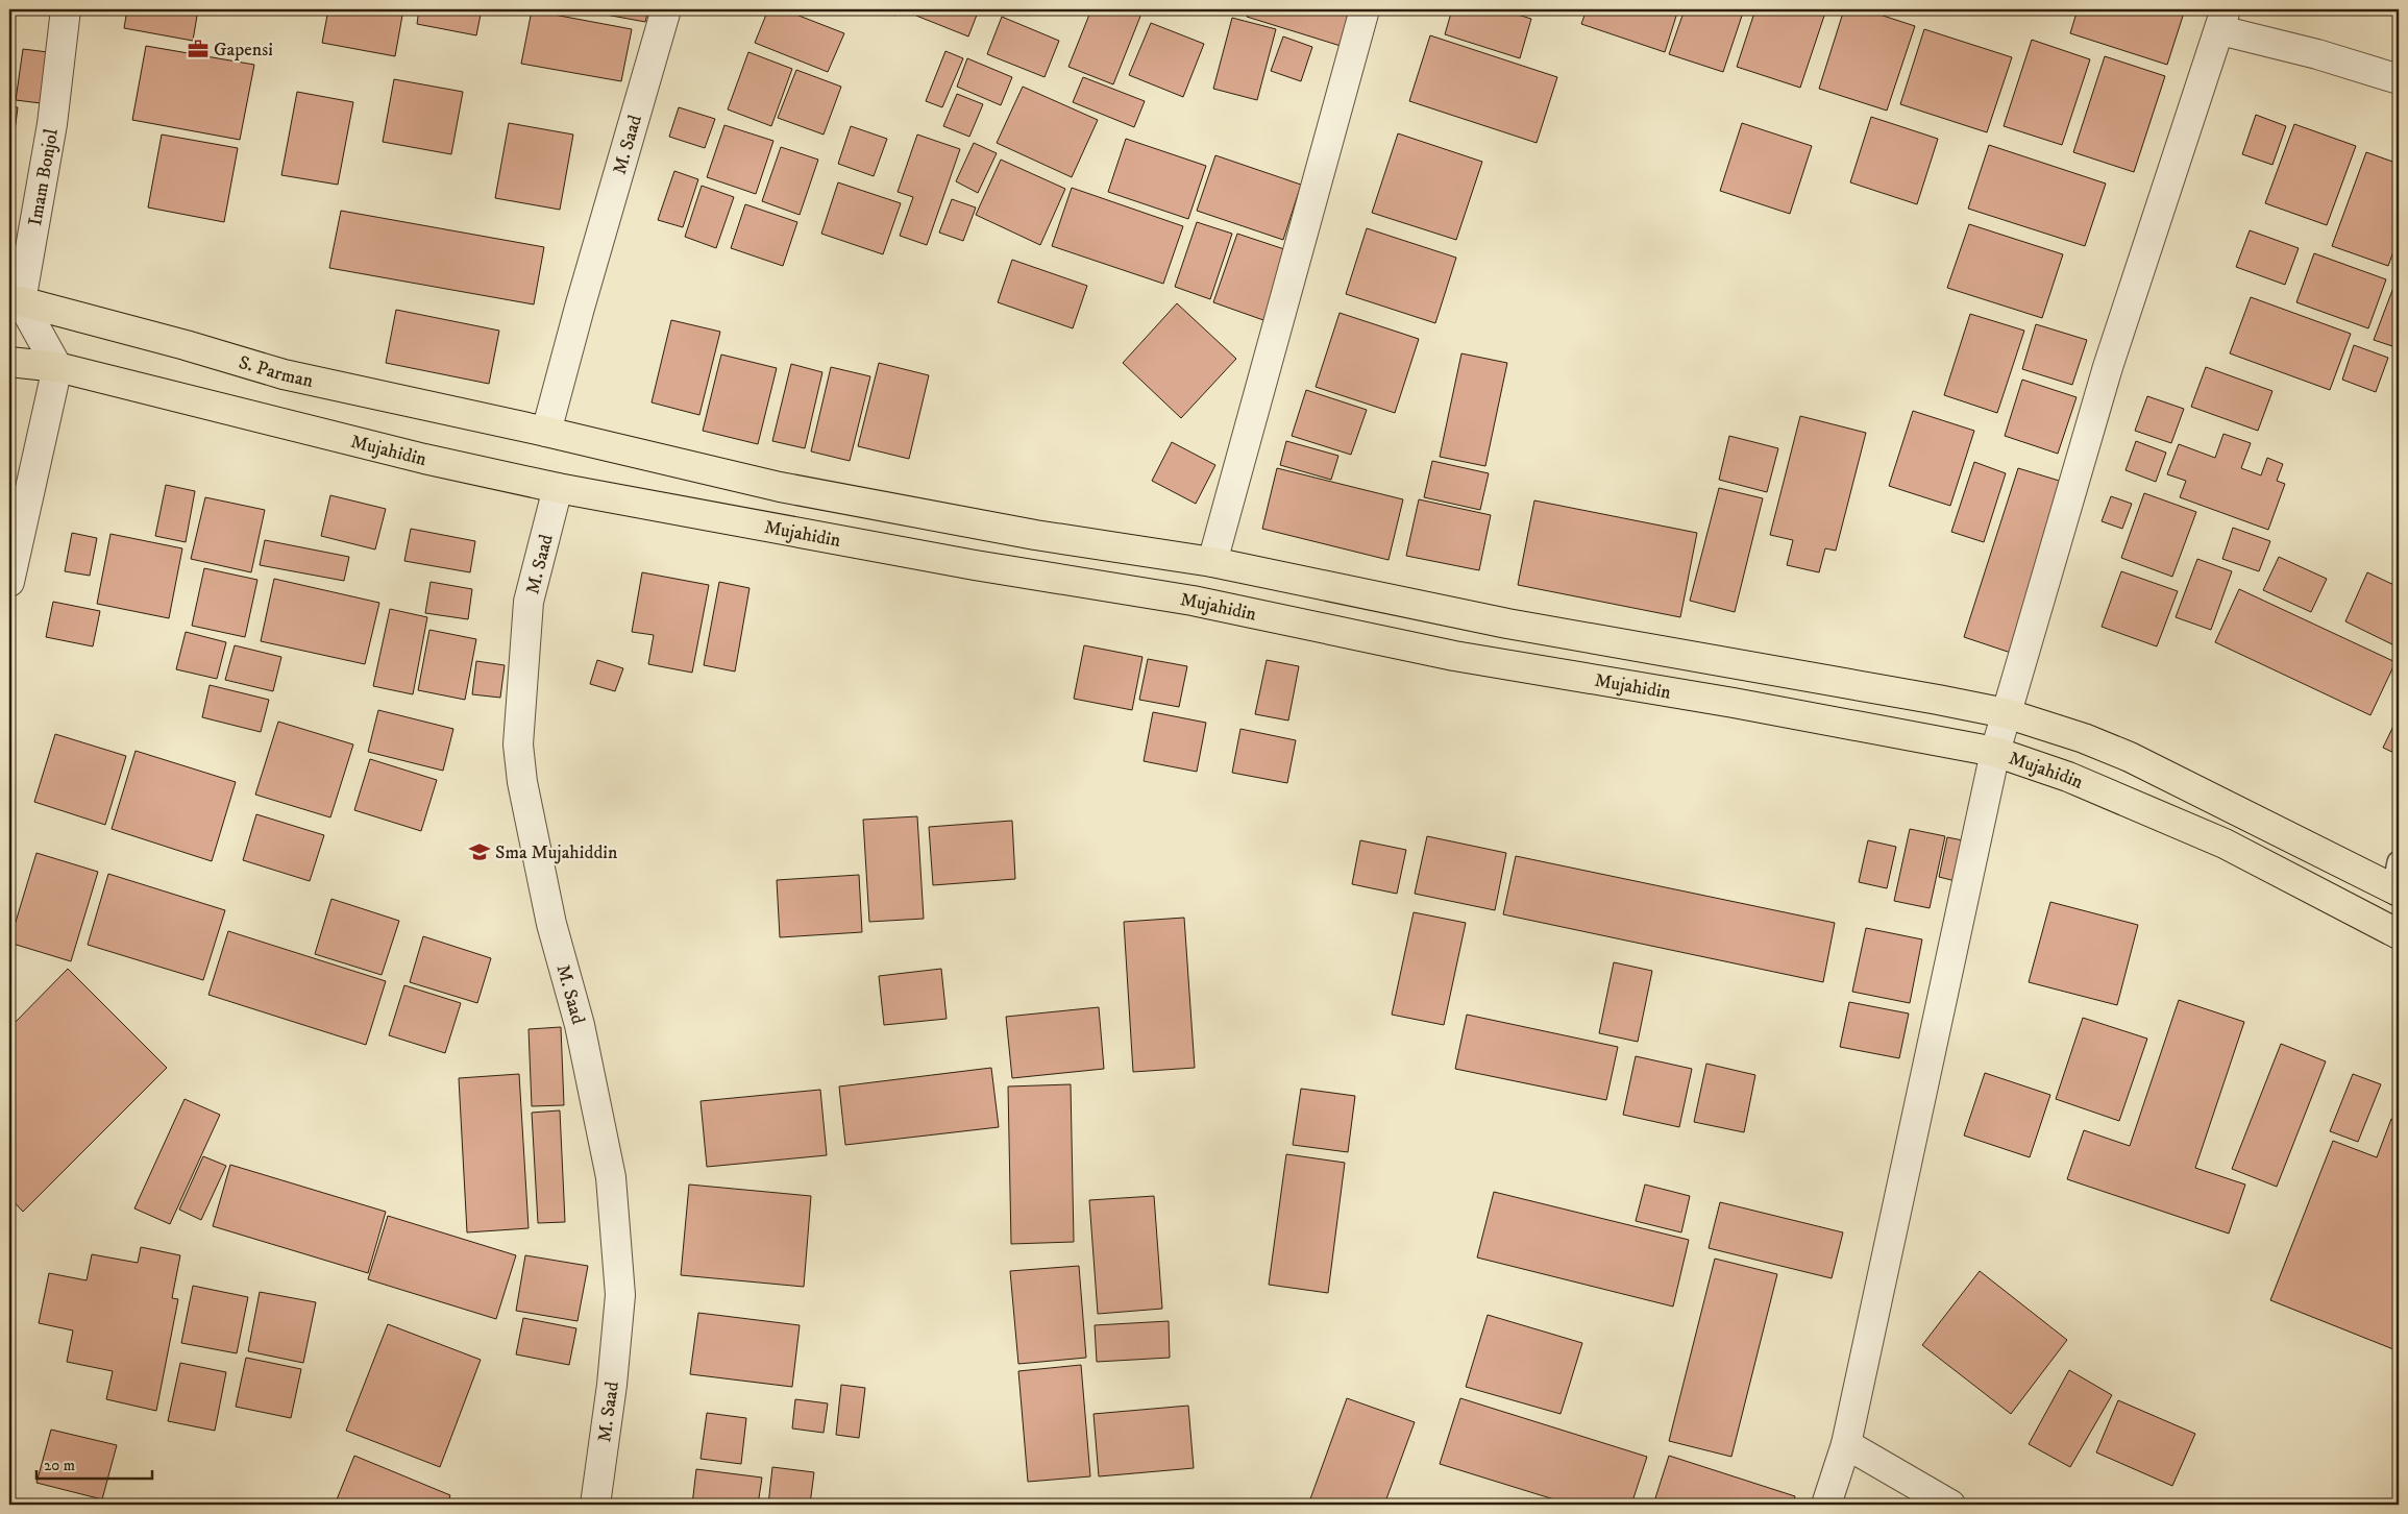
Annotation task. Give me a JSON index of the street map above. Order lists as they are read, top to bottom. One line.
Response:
{"streets":{"main road":["S. Parman","Mujahidin"],"street":["M. Saad","Imam Bonjol"]},"crossings":[["M. Saad","S. Parman"],["M. Saad","Mujahidin"],["Imam Bonjol","S. Parman"]],"places":{"office":["Gapensi"],"school or university":["Sma Mujahiddin"]},"scale_bar":"20 m"}
